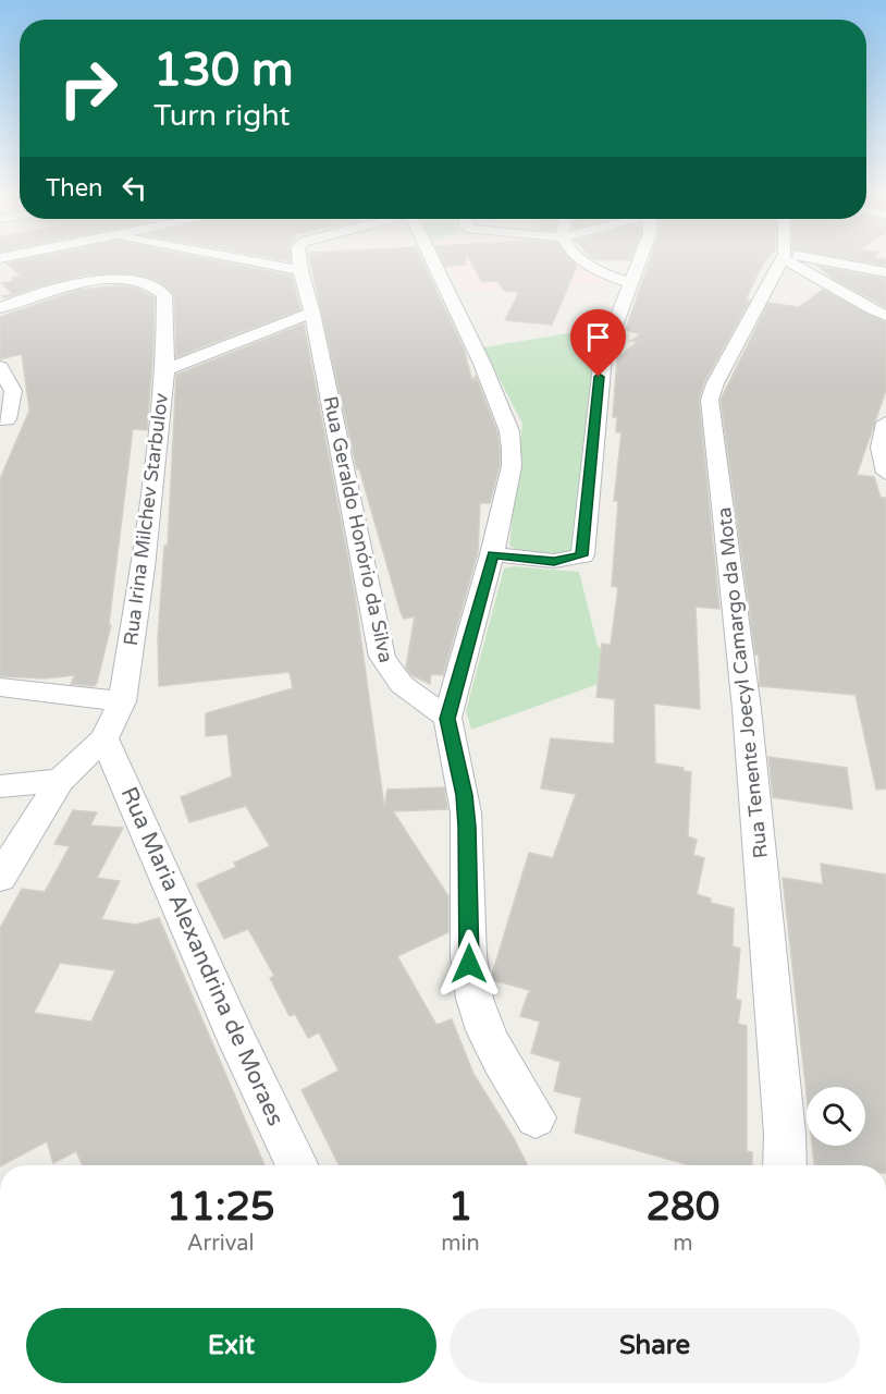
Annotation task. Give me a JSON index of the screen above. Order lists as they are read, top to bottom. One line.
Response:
{"streets":{"street":["Rua Irina Milchev Starbulov","Rua Geraldo Honório da Silva","Rua Tenente Joecyl Camargo da Mota","Rua Maria Alexandrina de Moraes"]},"crossings":[["Rua Irina Milchev Starbulov","Rua Maria Alexandrina de Moraes"]],"page":{"turn":["130 m","Turn right"],"then":"Then","eta":["11:25","Arrival","1","min","280","m"],"buttons":["Exit","Share"]}}
